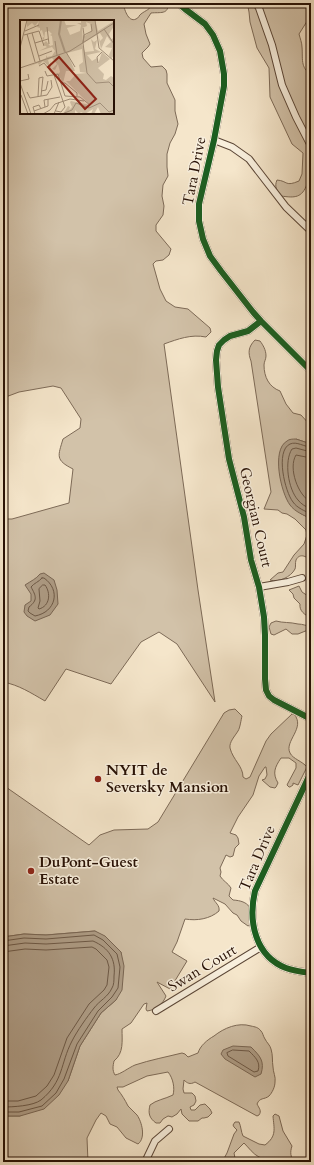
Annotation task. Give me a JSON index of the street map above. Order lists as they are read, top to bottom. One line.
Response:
{"streets":{"street":["Tara Drive","Georgian Court","Swan Court"]},"crossings":[["Tara Drive","Georgian Court"],["Tara Drive","Swan Court"]],"places":["NYIT de Seversky Mansion","DuPont-Guest Estate"]}
